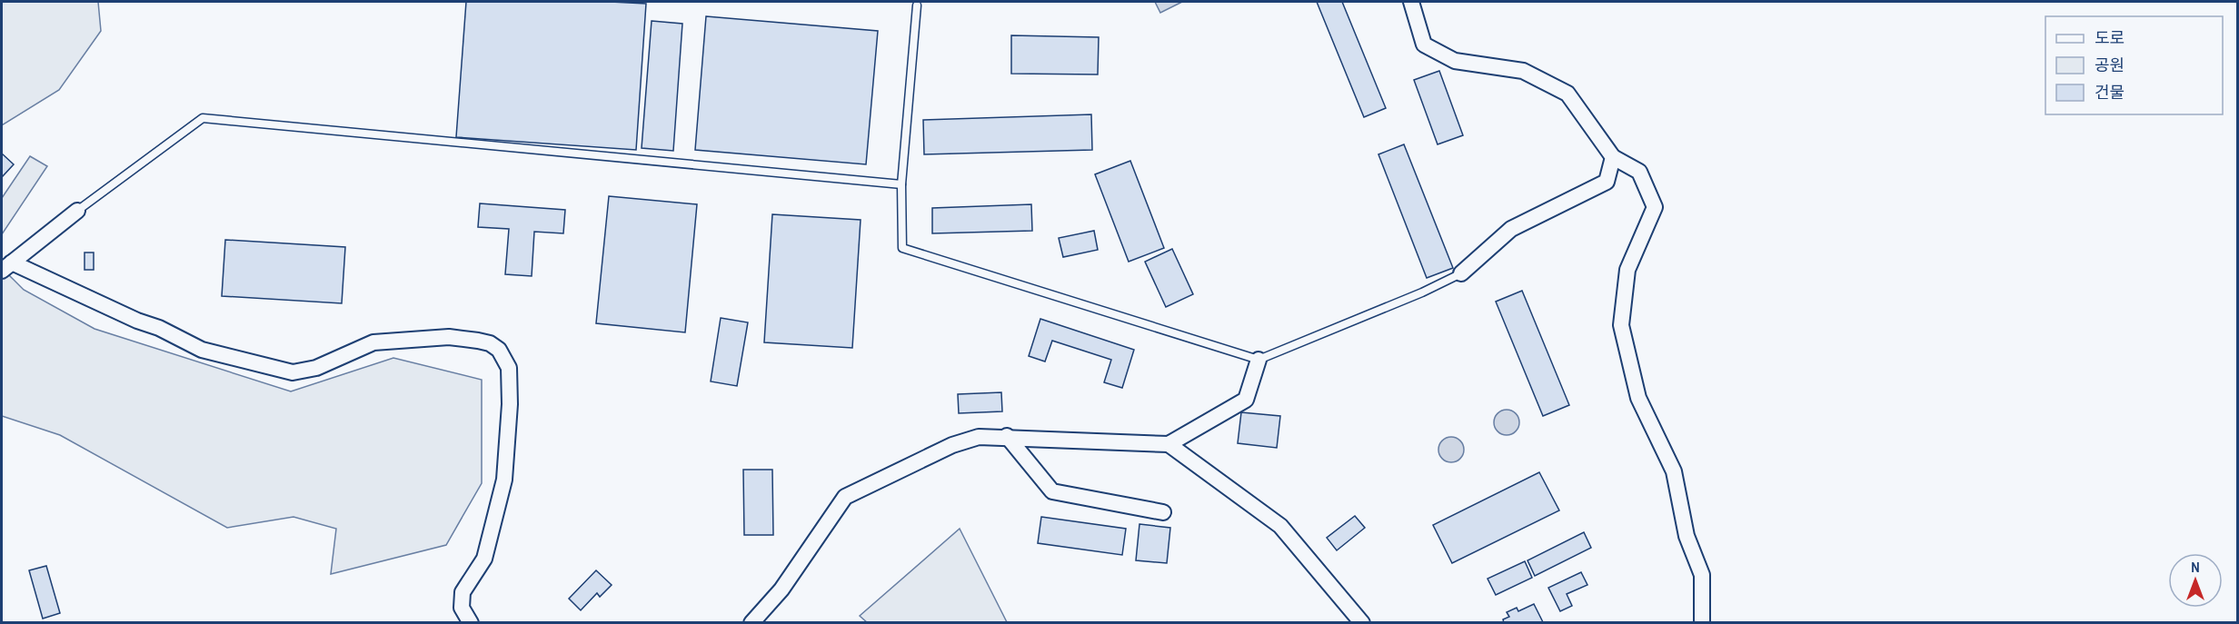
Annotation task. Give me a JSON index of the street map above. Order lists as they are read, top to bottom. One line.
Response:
{"legend":["도로","공원","건물"],"north":"top"}
